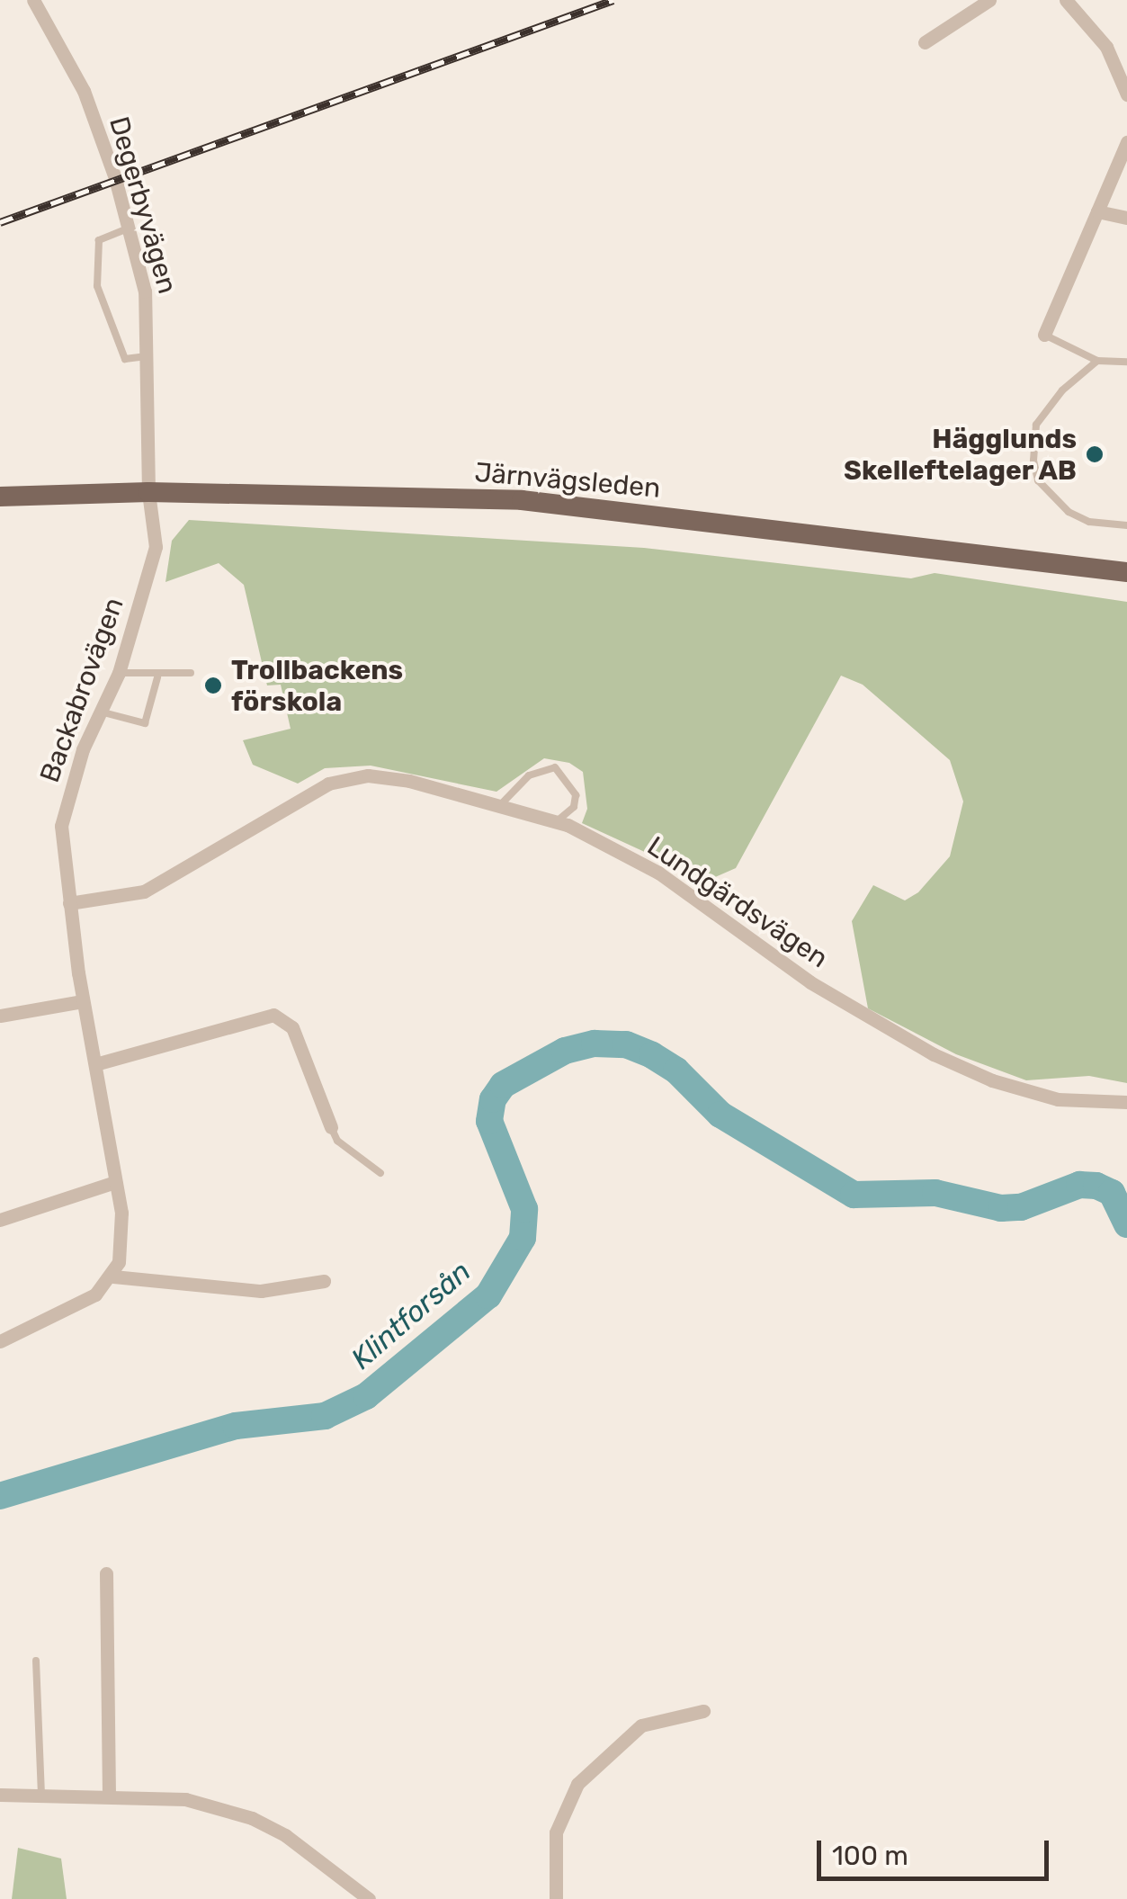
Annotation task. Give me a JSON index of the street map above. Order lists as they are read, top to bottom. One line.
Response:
{"streets":{"main road":["Järnvägsleden"],"street":["Degerbyvägen","Backabrovägen","Lundgärdsvägen"]},"crossings":[["Degerbyvägen","Järnvägsleden"],["Degerbyvägen","Backabrovägen"],["Järnvägsleden","Backabrovägen"],["Backabrovägen","Lundgärdsvägen"]],"water":["Klintforsån"],"places":["Hägglunds Skelleftelager AB","Trollbackens förskola"],"scale_bar":"100 m"}
